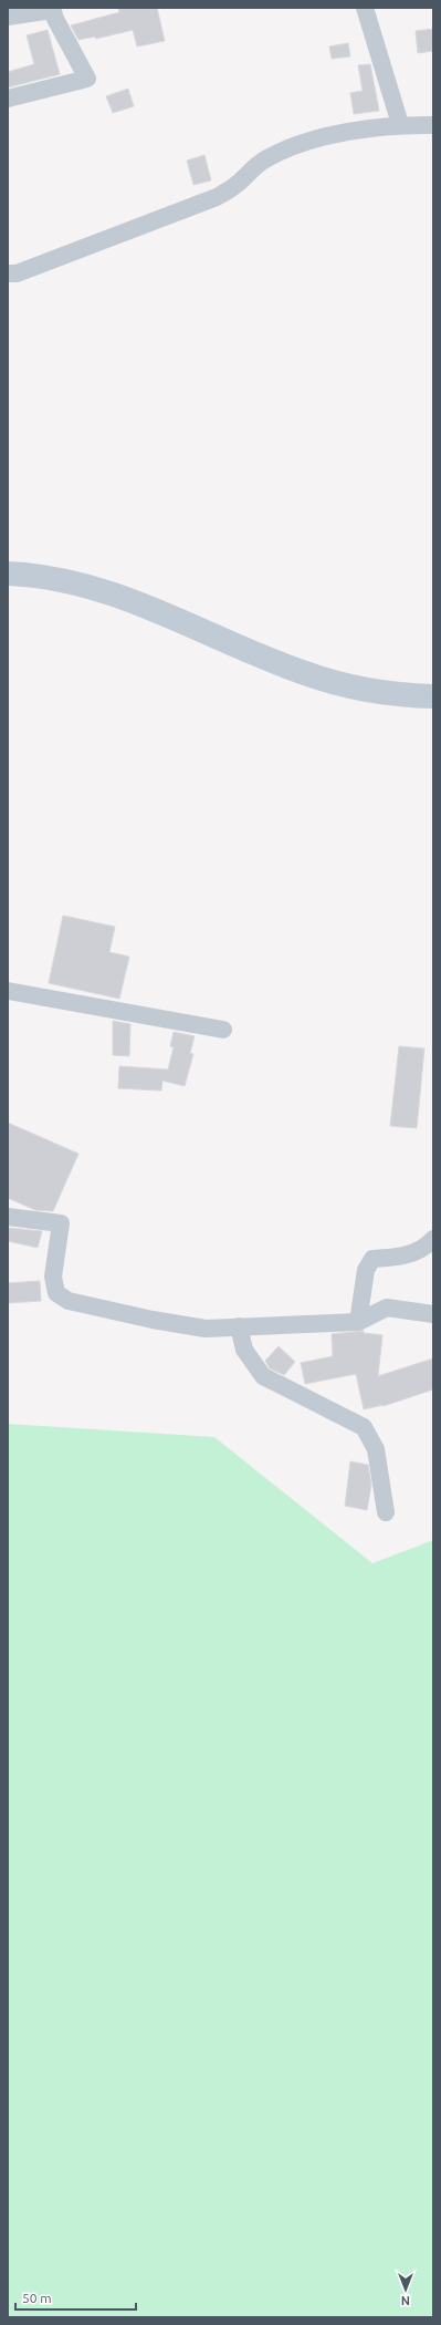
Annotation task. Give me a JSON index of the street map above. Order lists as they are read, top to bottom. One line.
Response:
{"scale_bar":"50 m","north":"bottom"}
